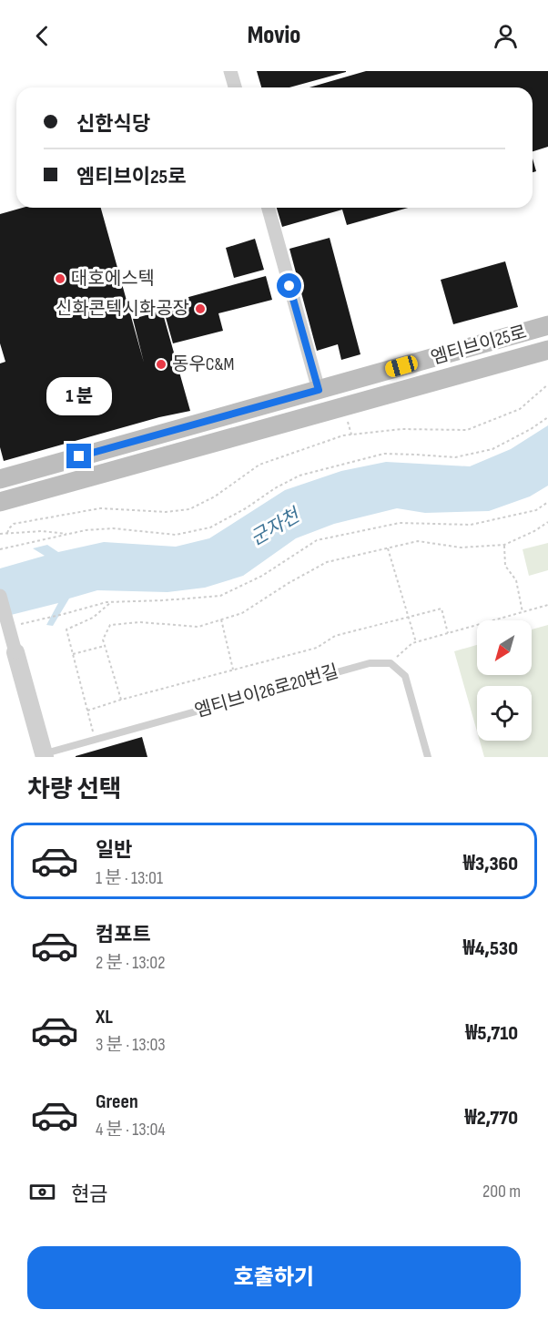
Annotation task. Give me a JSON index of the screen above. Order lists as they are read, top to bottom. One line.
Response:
{"streets":{"main road":["엠티브이25로"],"lane":["엠티브이26로20번길"]},"water":["군자천"],"places":["대호에스텍","신화콘텍시화공장","동우C&M"],"north":"bottom left","page":{"header":"Movio","banner":["신한식당","엠티브이25로"],"bubble":"1 분","heading":"차량 선택","list":[{"name":"일반","note":"1 분 · 13:01","value":"₩3,360"},{"name":"컴포트","note":"2 분 · 13:02","value":"₩4,530"},{"name":"XL","note":"3 분 · 13:03","value":"₩5,710"},{"name":"Green","note":"4 분 · 13:04","value":"₩2,770"}],"pay":["현금","200 m"],"buttons":"호출하기"}}
